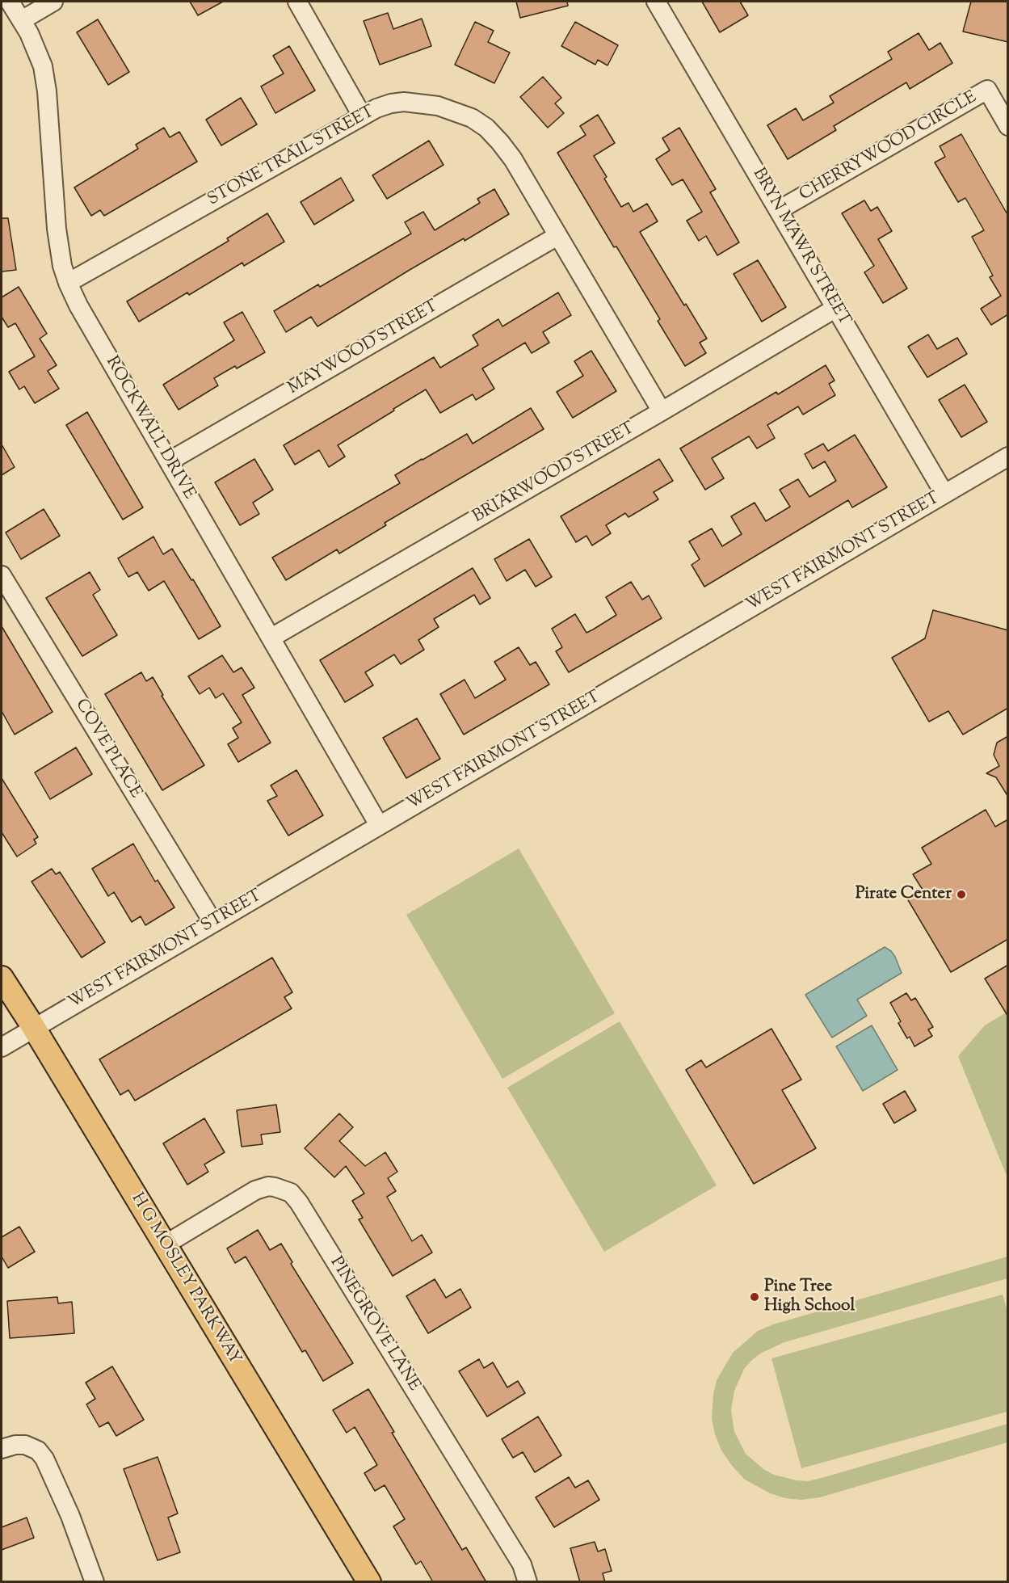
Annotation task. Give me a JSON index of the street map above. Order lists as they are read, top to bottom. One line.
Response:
{"streets":{"main road":["H G MOSLEY PARKWAY"],"street":["CHERRYWOOD CIRCLE","STONE TRAIL STREET","BRYN MAWR STREET","MAYWOOD STREET","ROCKWALL DRIVE","BRIARWOOD STREET","WEST FAIRMONT STREET","COVE PLACE","PINEGROVE LANE"]},"crossings":[["CHERRYWOOD CIRCLE","BRYN MAWR STREET"],["STONE TRAIL STREET","MAYWOOD STREET"],["STONE TRAIL STREET","ROCKWALL DRIVE"],["STONE TRAIL STREET","BRIARWOOD STREET"],["BRYN MAWR STREET","BRIARWOOD STREET"],["BRYN MAWR STREET","WEST FAIRMONT STREET"],["MAYWOOD STREET","ROCKWALL DRIVE"],["ROCKWALL DRIVE","BRIARWOOD STREET"],["ROCKWALL DRIVE","WEST FAIRMONT STREET"],["WEST FAIRMONT STREET","COVE PLACE"],["WEST FAIRMONT STREET","H G MOSLEY PARKWAY"],["H G MOSLEY PARKWAY","PINEGROVE LANE"]],"places":["Pirate Center","Pine Tree High School"]}
